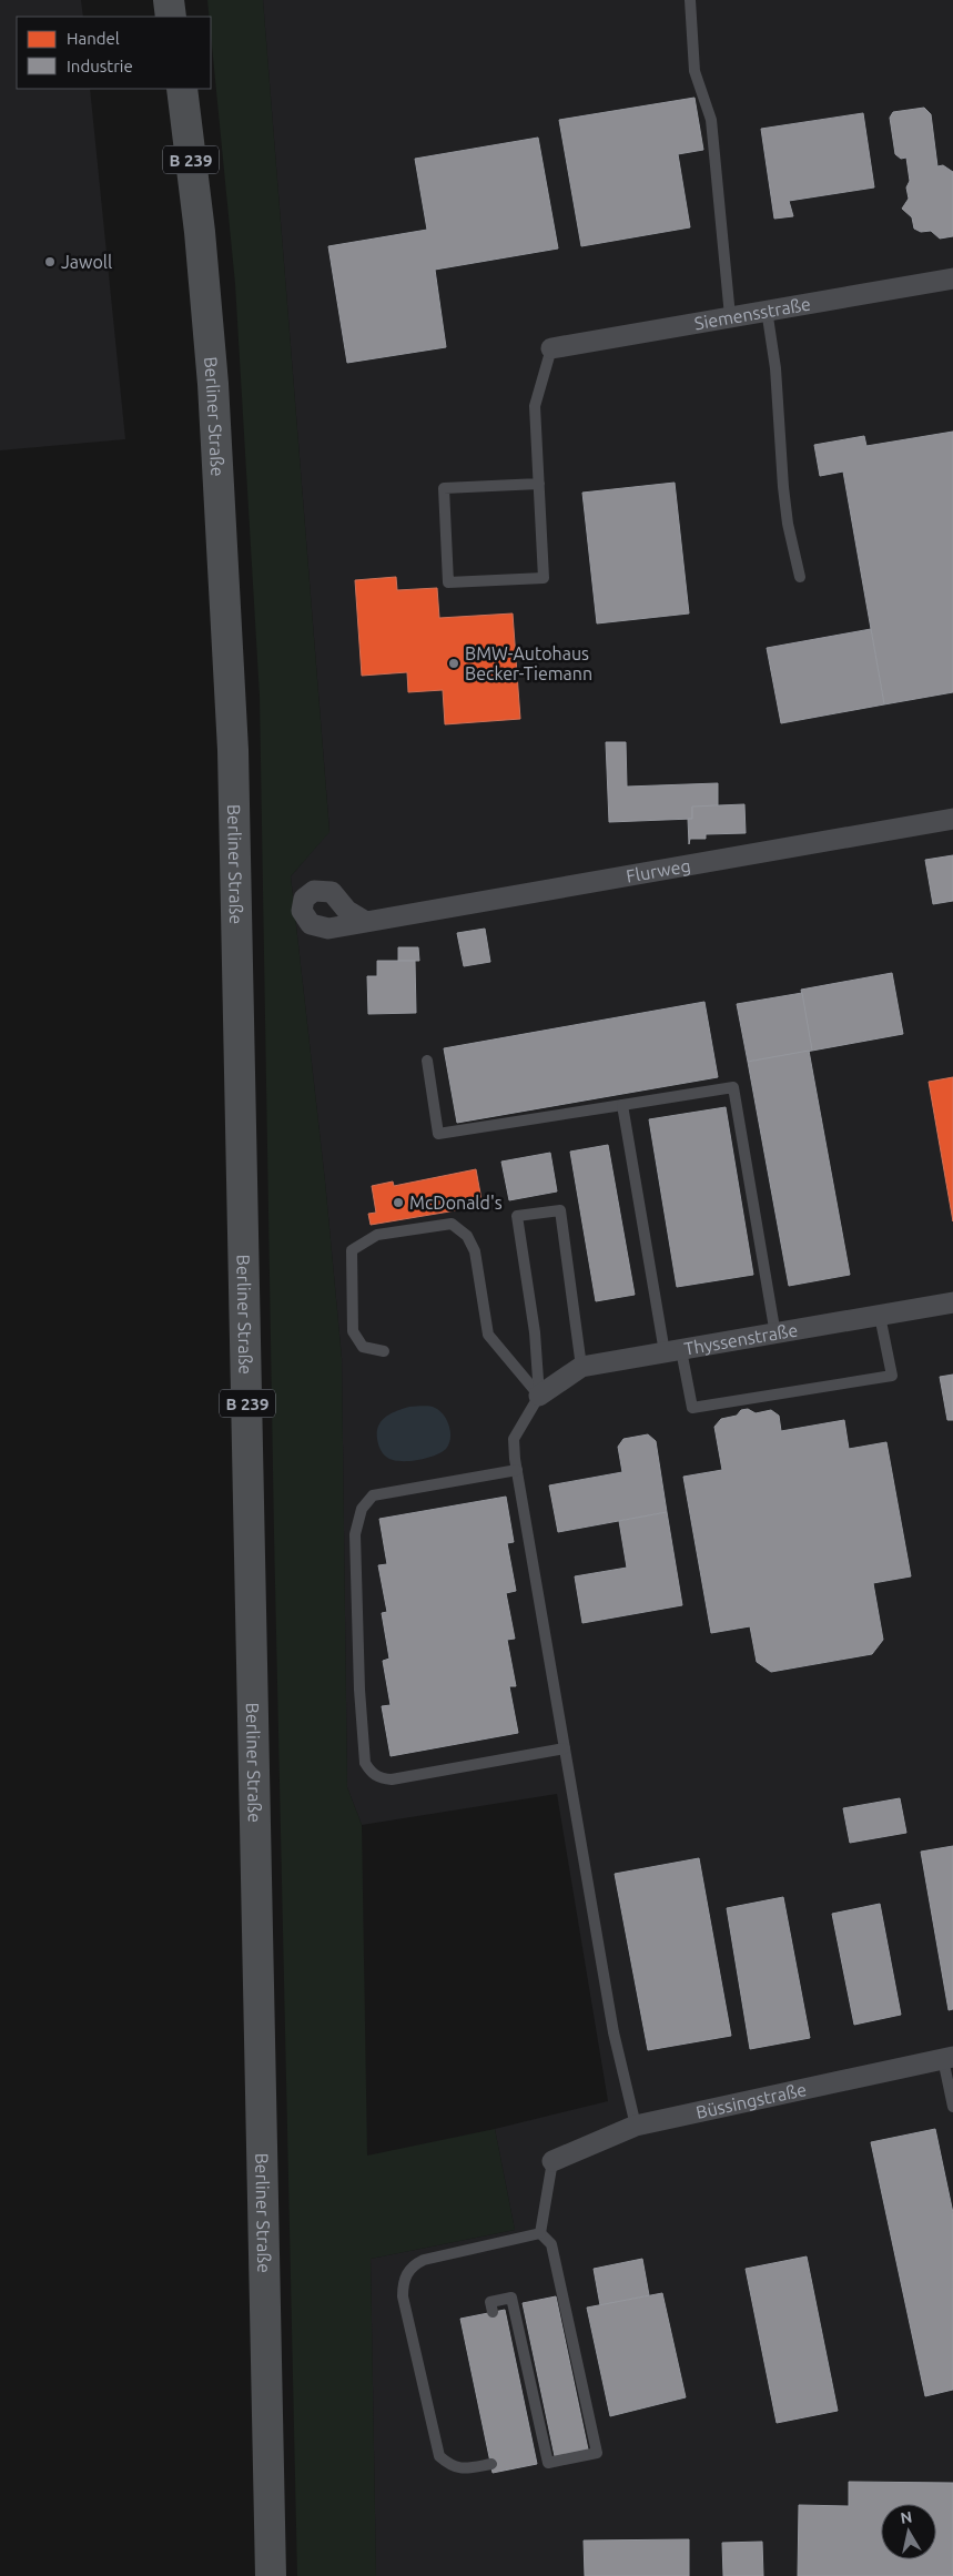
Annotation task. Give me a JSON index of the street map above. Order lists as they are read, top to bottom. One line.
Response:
{"streets":{"main road":["B 239","Berliner Straße"],"street":["Siemensstraße","Flurweg","Thyssenstraße","Büssingstraße"]},"places":["Jawoll","BMW-Autohaus Becker-Tiemann","McDonald's"],"legend":["Handel","Industrie"],"north":"top"}
